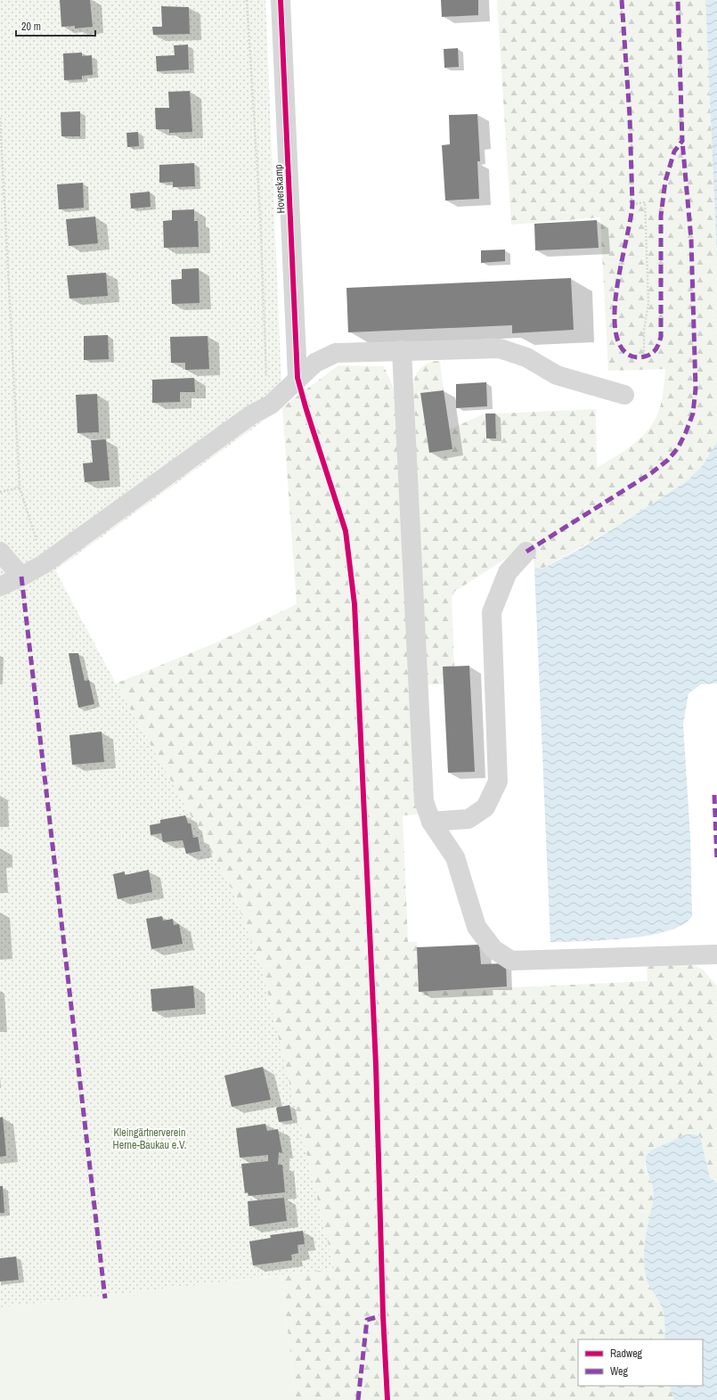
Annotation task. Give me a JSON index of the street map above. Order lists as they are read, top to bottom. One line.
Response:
{"streets":{"street":["Hoverskamp"]},"parks":["Kleingärtnerverein Herne-Baukau e.V."],"legend":["Radweg","Weg"],"scale_bar":"20 m"}
